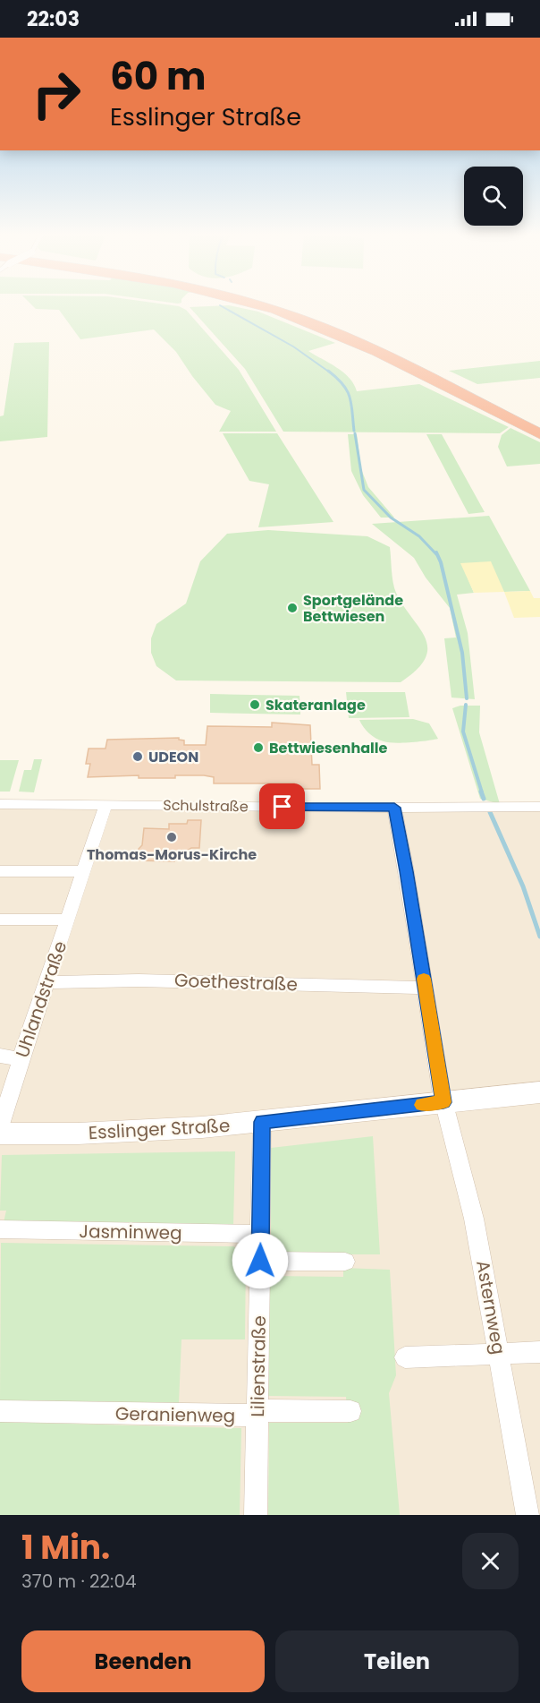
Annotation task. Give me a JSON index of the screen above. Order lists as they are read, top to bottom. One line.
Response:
{"streets":{"street":["Schulstraße","Goethestraße","Uhlandstraße","Esslinger Straße","Jasminweg","Asternweg","Lilienstraße","Geranienweg"]},"crossings":[["Schulstraße","Uhlandstraße"],["Schulstraße","Asternweg"],["Goethestraße","Uhlandstraße"],["Goethestraße","Asternweg"],["Esslinger Straße","Asternweg"],["Esslinger Straße","Lilienstraße"],["Jasminweg","Lilienstraße"],["Lilienstraße","Geranienweg"]],"places":["Sportgelände Bettwiesen","Skateranlage","Bettwiesenhalle","UDEON","Thomas-Morus-Kirche"],"page":{"status":"22:03","turn":["60 m","Esslinger Straße"],"heading":["1 Min.","370 m · 22:04"],"buttons":["Beenden","Teilen"]}}
